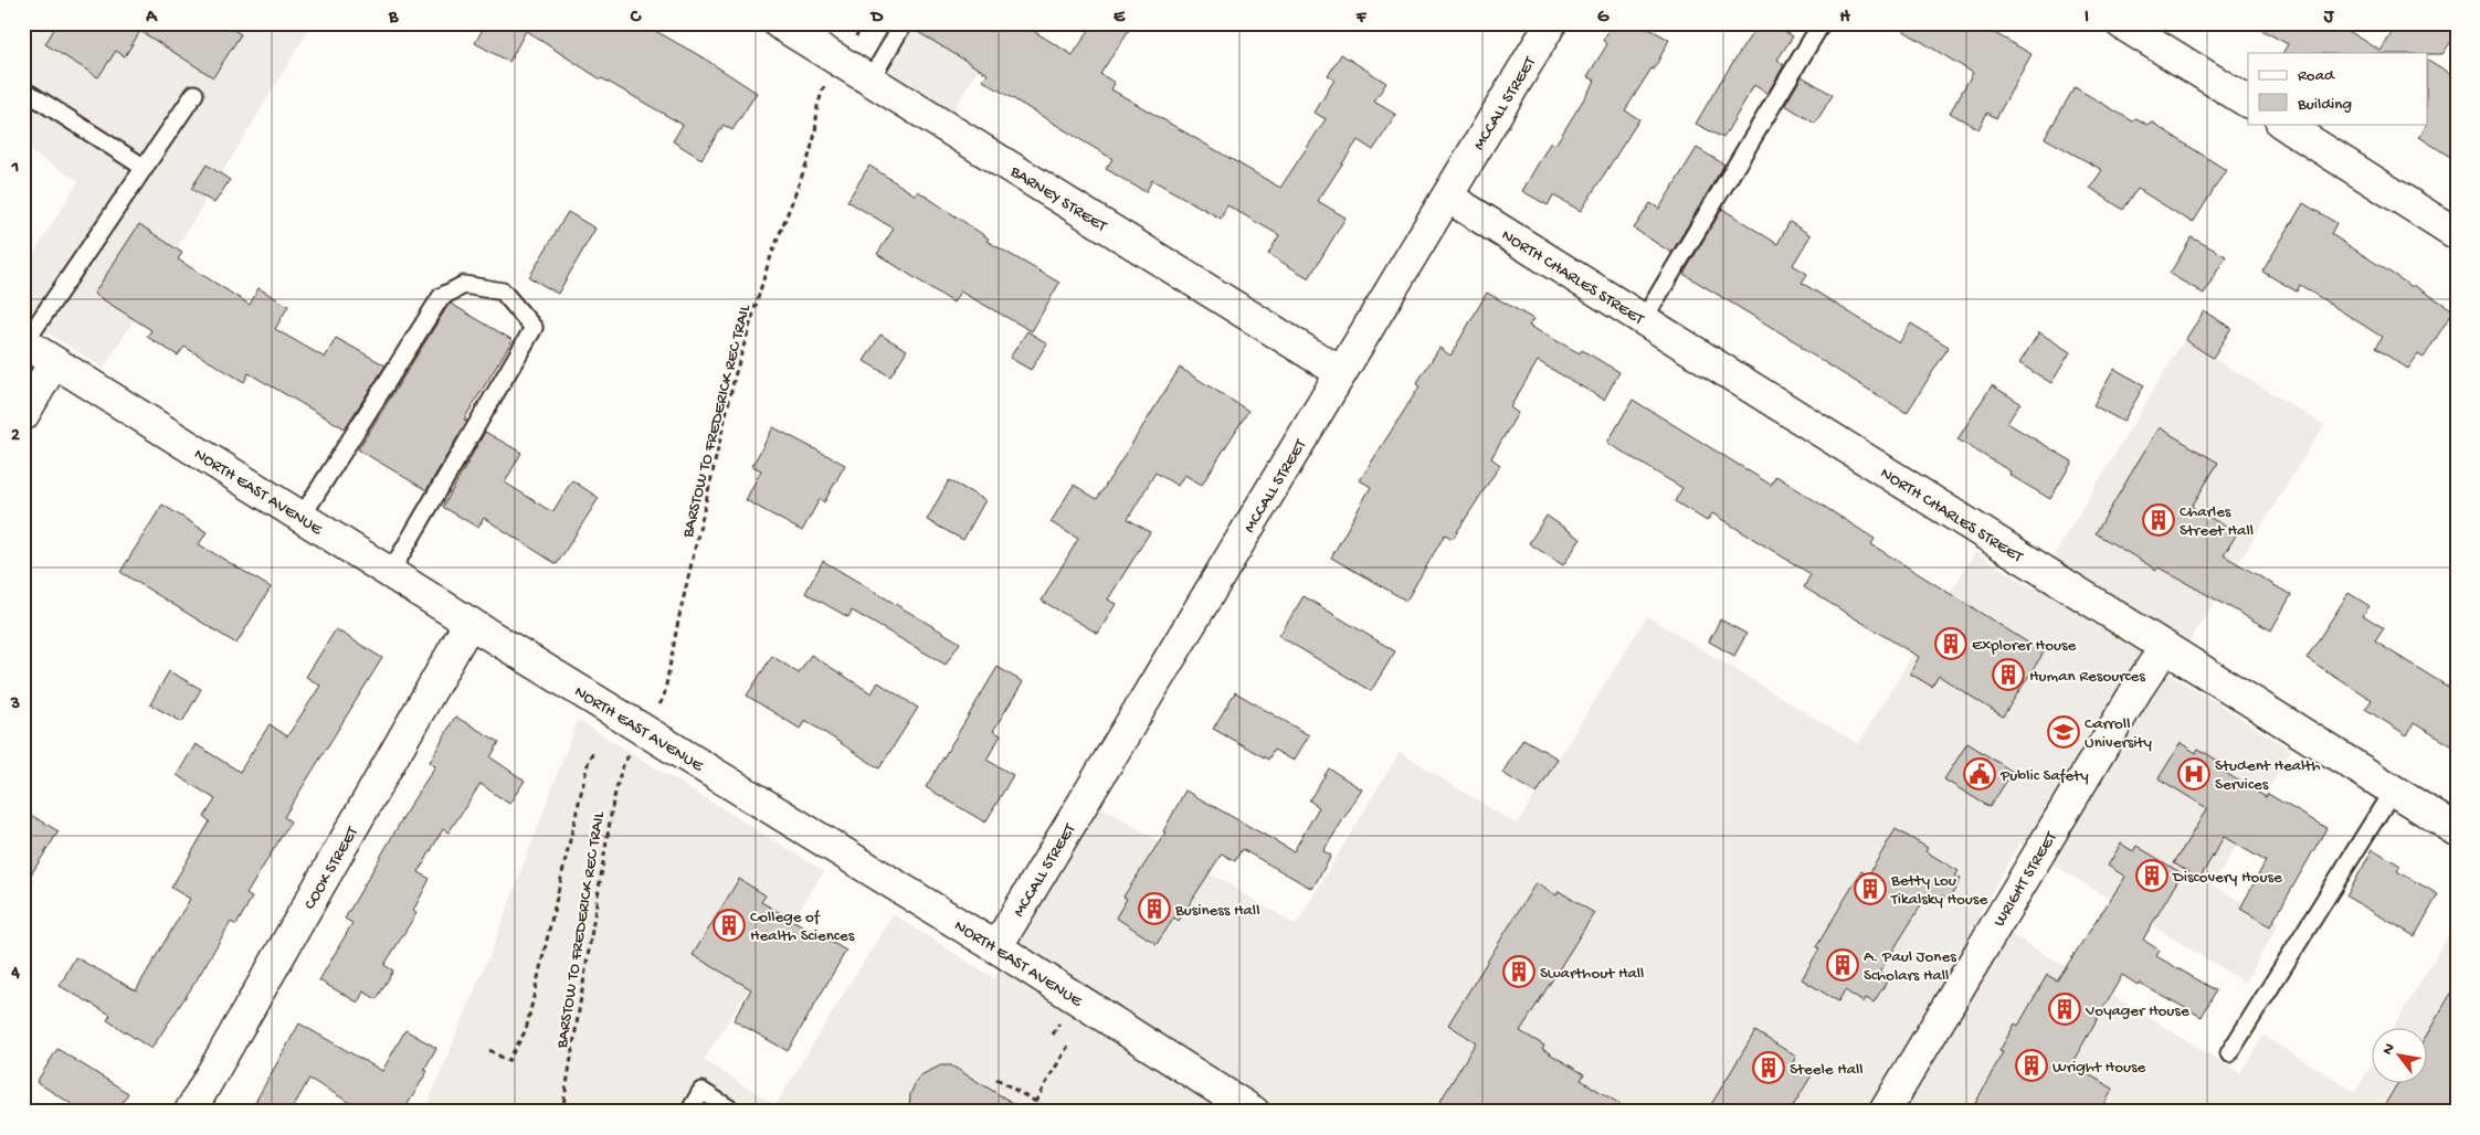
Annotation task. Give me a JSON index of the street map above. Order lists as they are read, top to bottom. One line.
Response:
{"streets":{"street":["MCCALL STREET","BARNEY STREET","NORTH CHARLES STREET","NORTH EAST AVENUE","COOK STREET","WRIGHT STREET"],"path":["BARSTOW TO FREDERICK REC TRAIL"]},"crossings":[["MCCALL STREET","BARNEY STREET"],["MCCALL STREET","NORTH CHARLES STREET"],["MCCALL STREET","NORTH EAST AVENUE"],["NORTH CHARLES STREET","WRIGHT STREET"],["NORTH EAST AVENUE","COOK STREET"]],"places":{"building":["Charles Street Hall","Explorer House","Human Resources","Discovery House","Betty Lou Tikalsky House","Business Hall","College of Health Sciences","A. Paul Jones Scholars Hall","Swarthout Hall","Voyager House","Wright House","Steele Hall"],"school or university":["Carroll University"],"public building":["Public Safety"],"hospital":["Student Health Services"]},"legend":["Road","Building"],"north":"top left","grid":{"columns":["A","B","C","D","E","F","G","H","I","J"],"rows":["1","2","3","4"]}}
